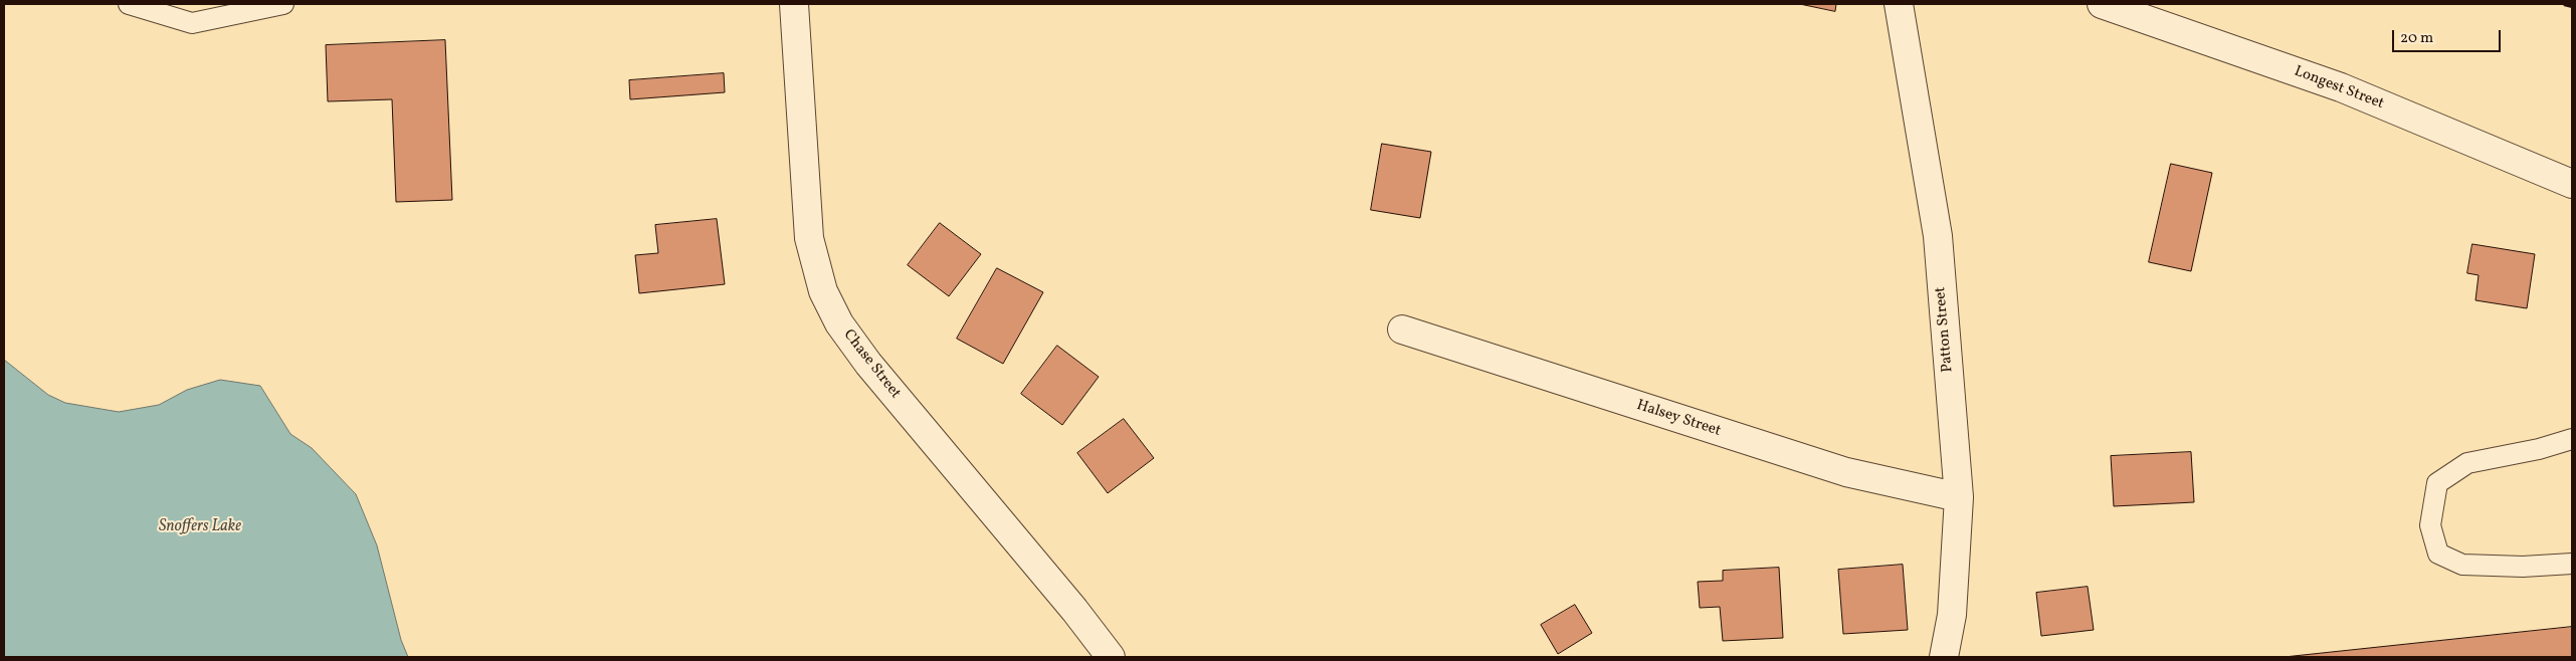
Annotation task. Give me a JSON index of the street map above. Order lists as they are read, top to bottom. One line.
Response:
{"streets":{"street":["Longest Street","Patton Street","Chase Street","Halsey Street"]},"crossings":[["Patton Street","Halsey Street"]],"water":["Snoffers Lake"],"scale_bar":"20 m"}
